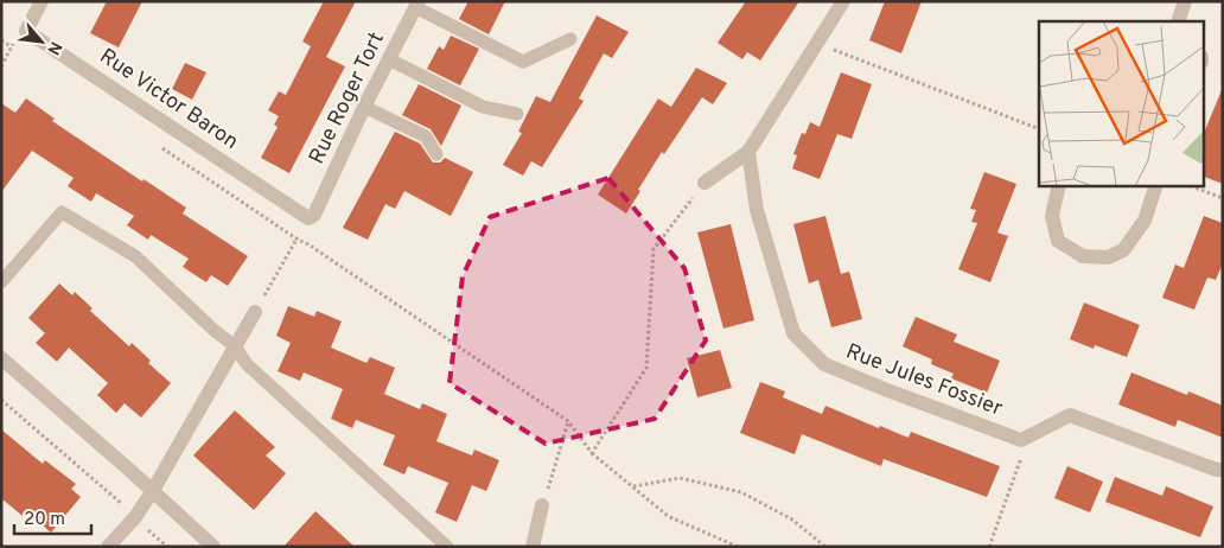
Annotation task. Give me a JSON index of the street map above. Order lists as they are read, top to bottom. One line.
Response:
{"streets":{"street":["Rue Roger Tort","Rue Victor Baron","Rue Jules Fossier"]},"crossings":[["Rue Roger Tort","Rue Victor Baron"]],"scale_bar":"20 m","north":"bottom right"}
